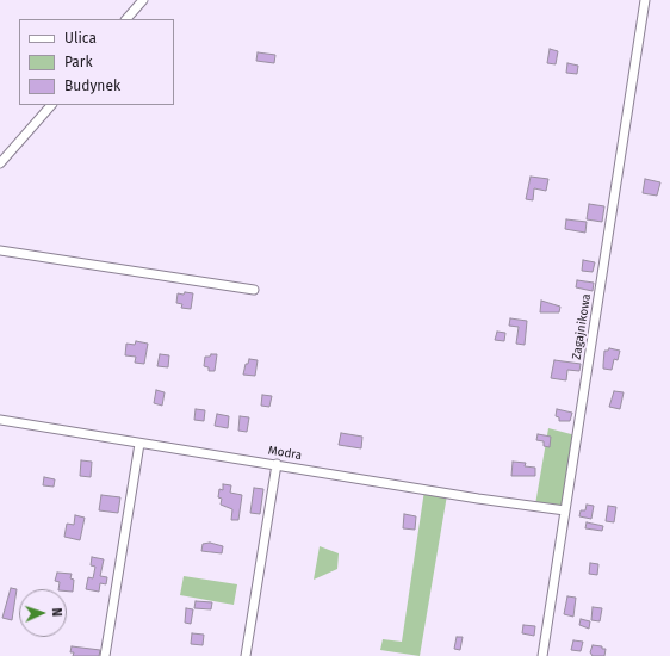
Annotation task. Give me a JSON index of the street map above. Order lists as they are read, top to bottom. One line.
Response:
{"streets":{"street":["Zagajnikowa","Modra"]},"crossings":[["Zagajnikowa","Modra"]],"legend":["Ulica","Park","Budynek"],"north":"right"}
